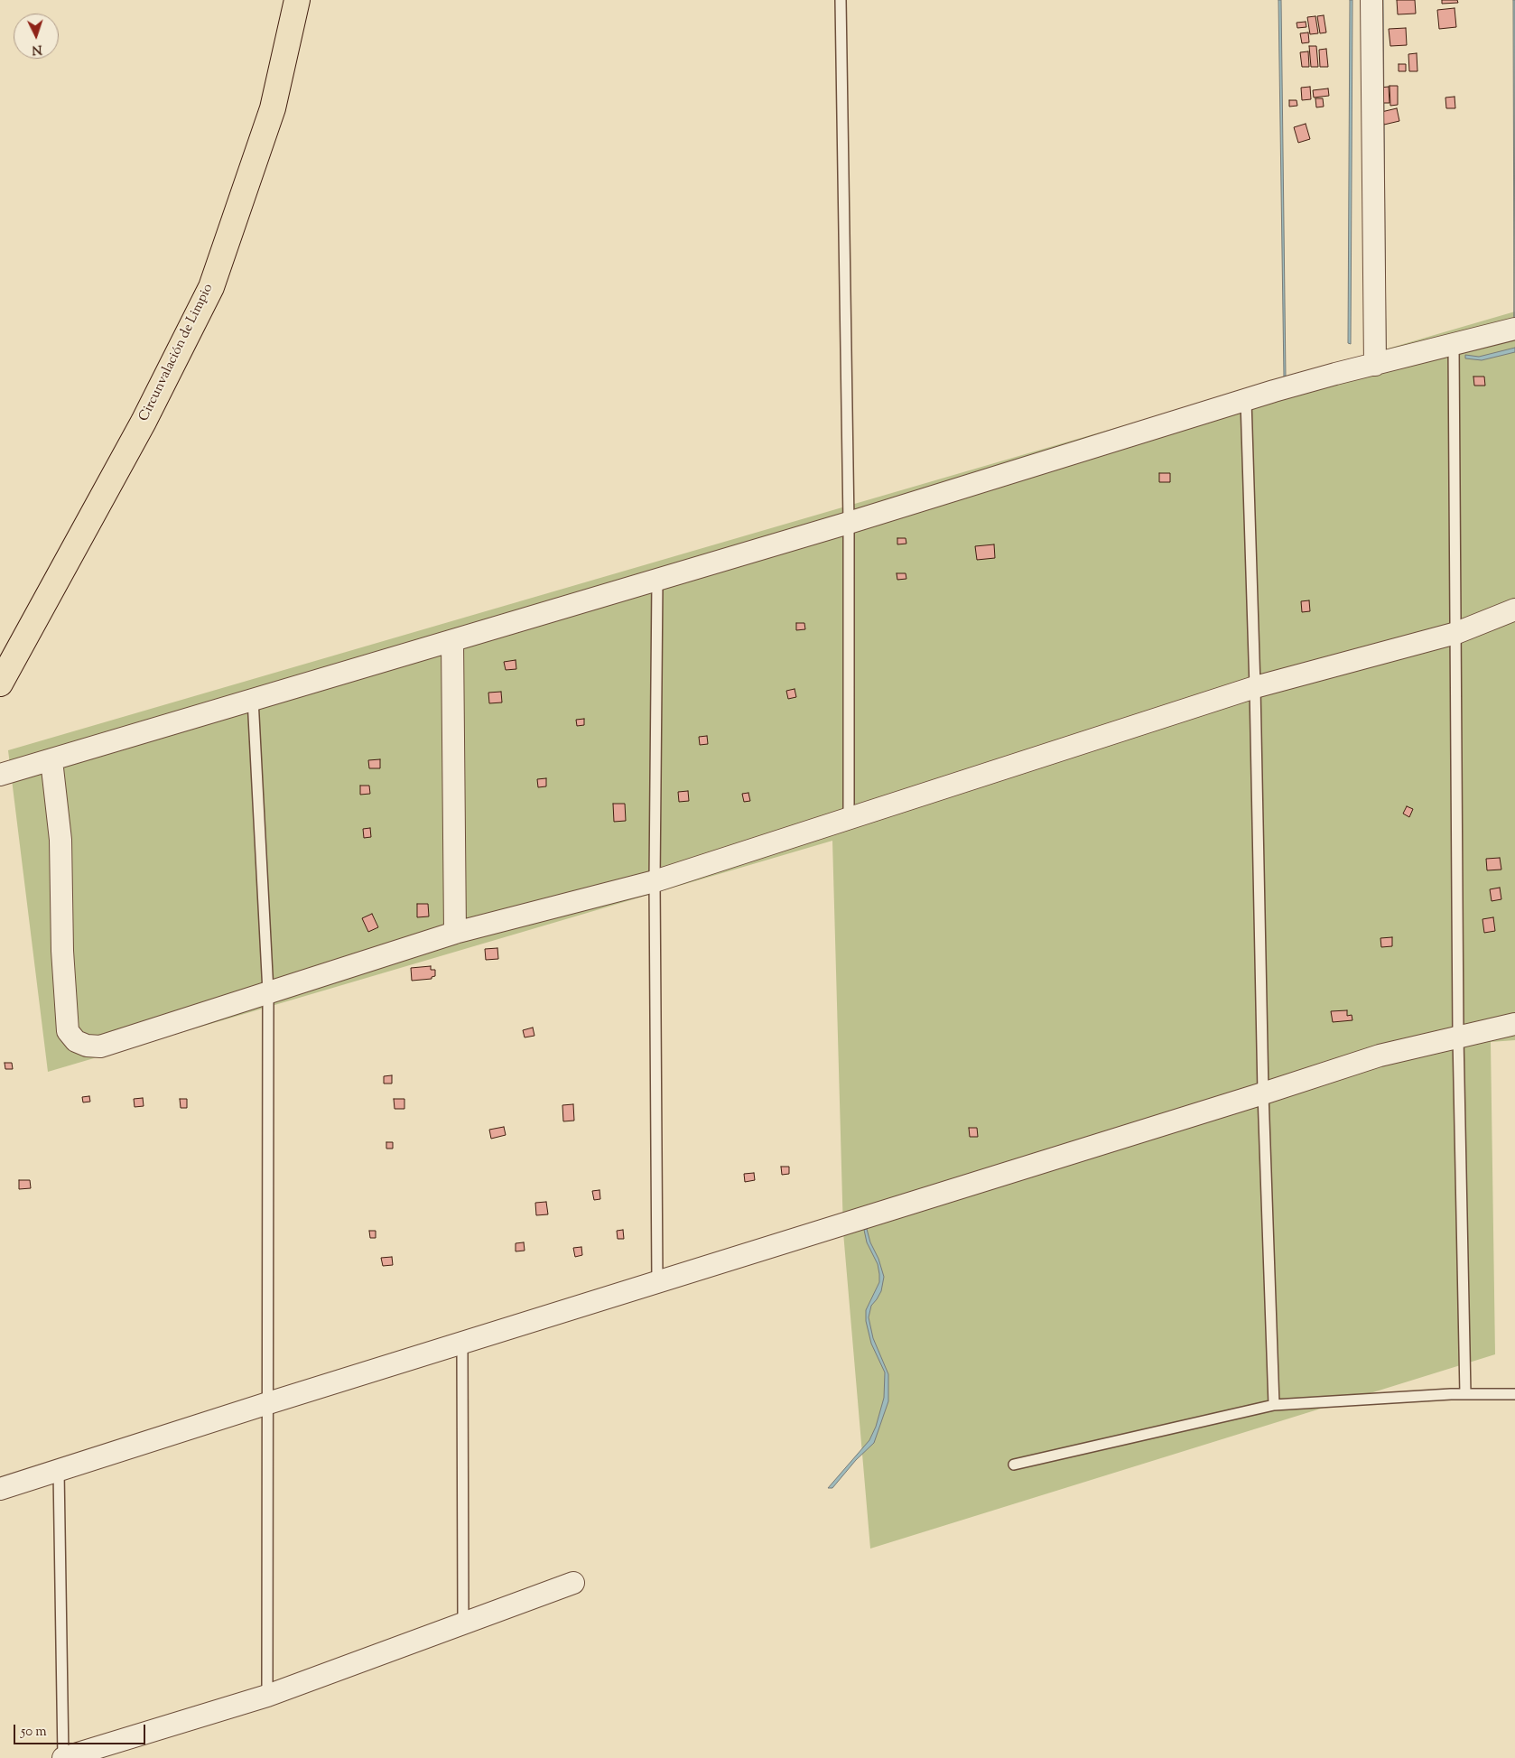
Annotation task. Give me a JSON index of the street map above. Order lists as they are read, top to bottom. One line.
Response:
{"streets":{"highway":["Circunvalación de Limpio"]},"scale_bar":"50 m","north":"bottom"}
